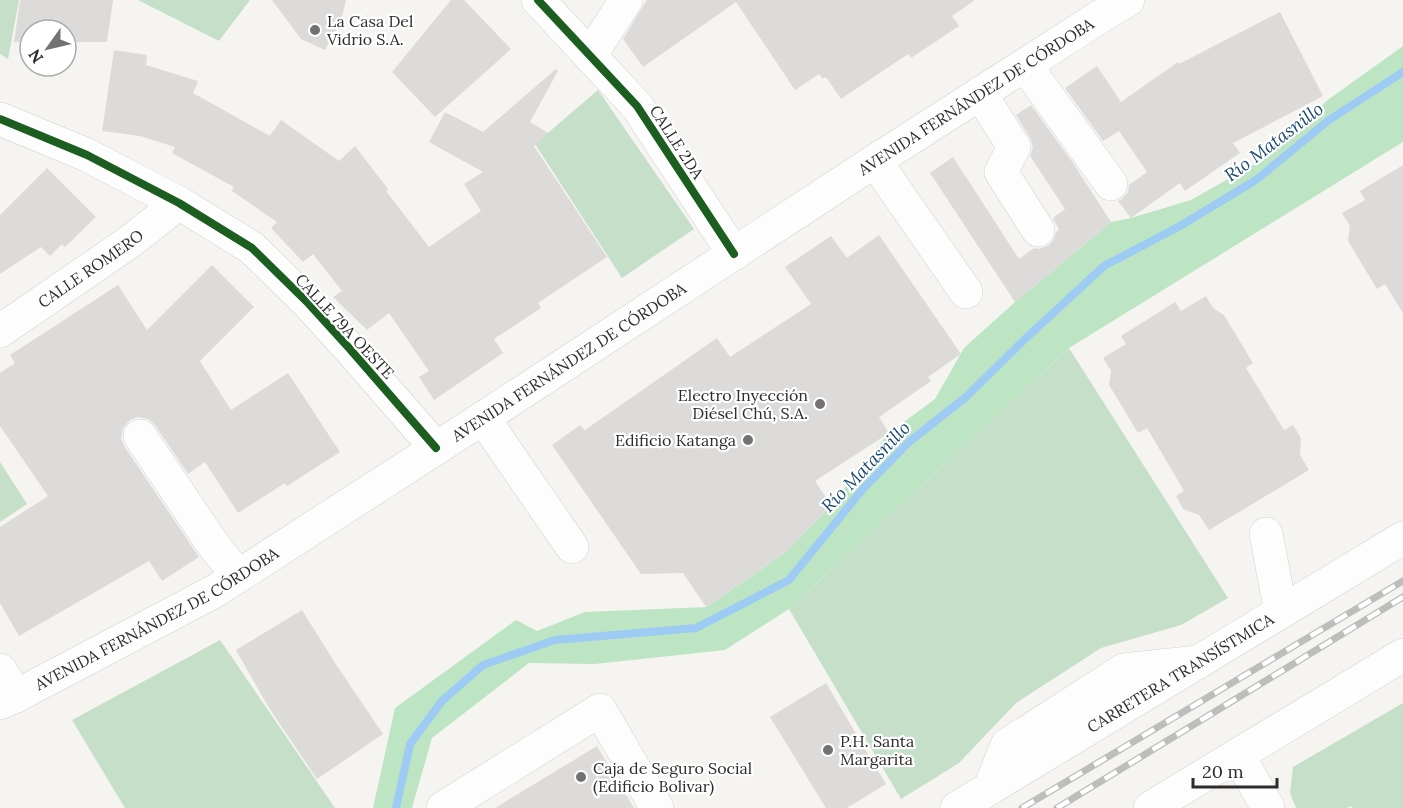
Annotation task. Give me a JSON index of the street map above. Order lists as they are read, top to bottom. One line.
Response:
{"streets":{"main road":["AVENIDA FERNÁNDEZ DE CÓRDOBA","CALLE 2DA","CALLE ROMERO","CALLE 79A OESTE","CARRETERA TRANSÍSTMICA"]},"crossings":[["AVENIDA FERNÁNDEZ DE CÓRDOBA","CALLE 2DA"],["AVENIDA FERNÁNDEZ DE CÓRDOBA","CALLE 79A OESTE"],["CALLE ROMERO","CALLE 79A OESTE"]],"water":["Río Matasnillo"],"places":["La Casa Del Vidrio S.A.","Electro Inyección Diésel Chú, S.A.","Edificio Katanga","P.H. Santa Margarita","Caja de Seguro Social (Edificio Bolivar)"],"scale_bar":"20 m","north":"bottom left"}
